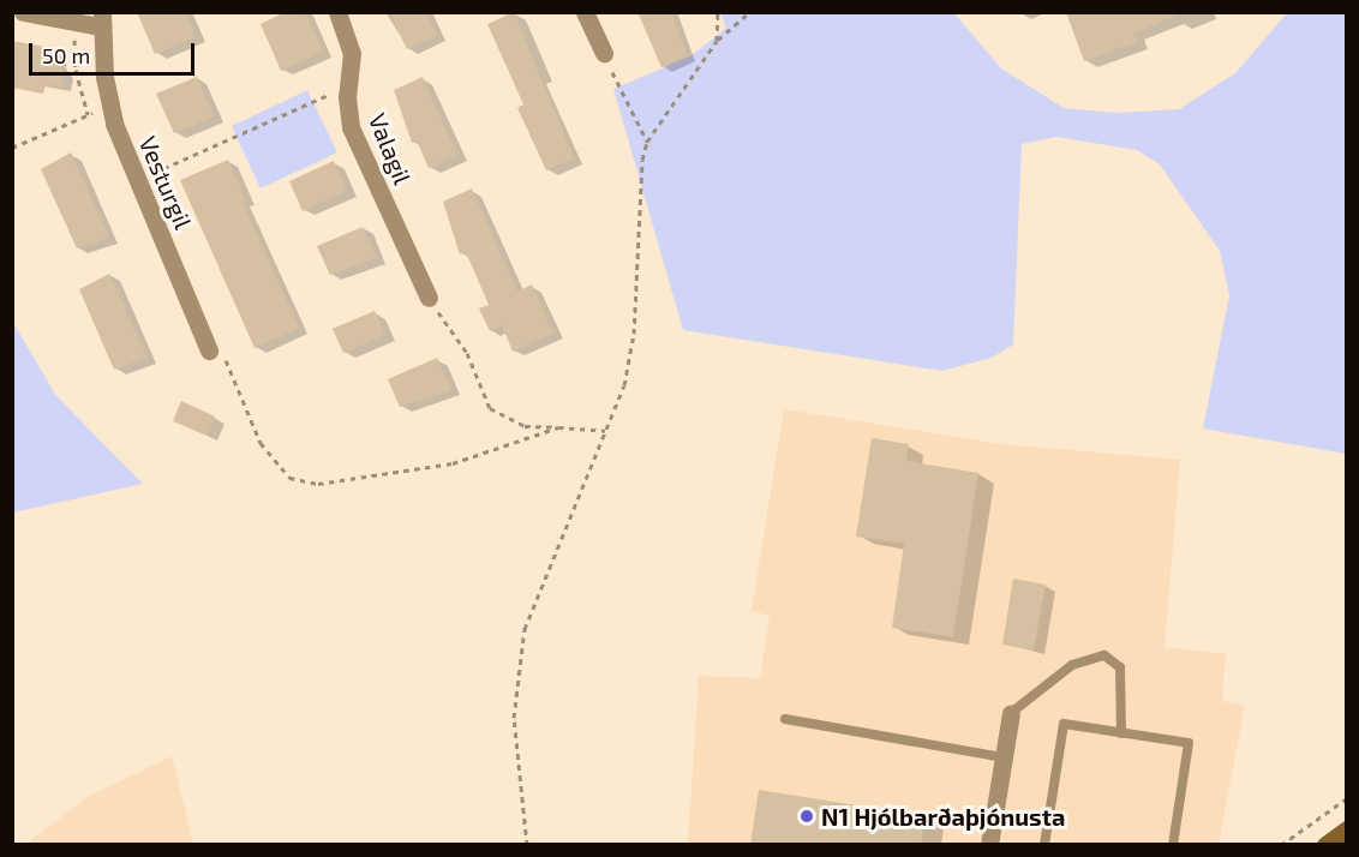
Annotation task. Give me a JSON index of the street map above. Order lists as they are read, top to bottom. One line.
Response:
{"streets":{"street":["Valagil","Vesturgil"]},"places":["N1 Hjólbarðaþjónusta"],"scale_bar":"50 m"}
